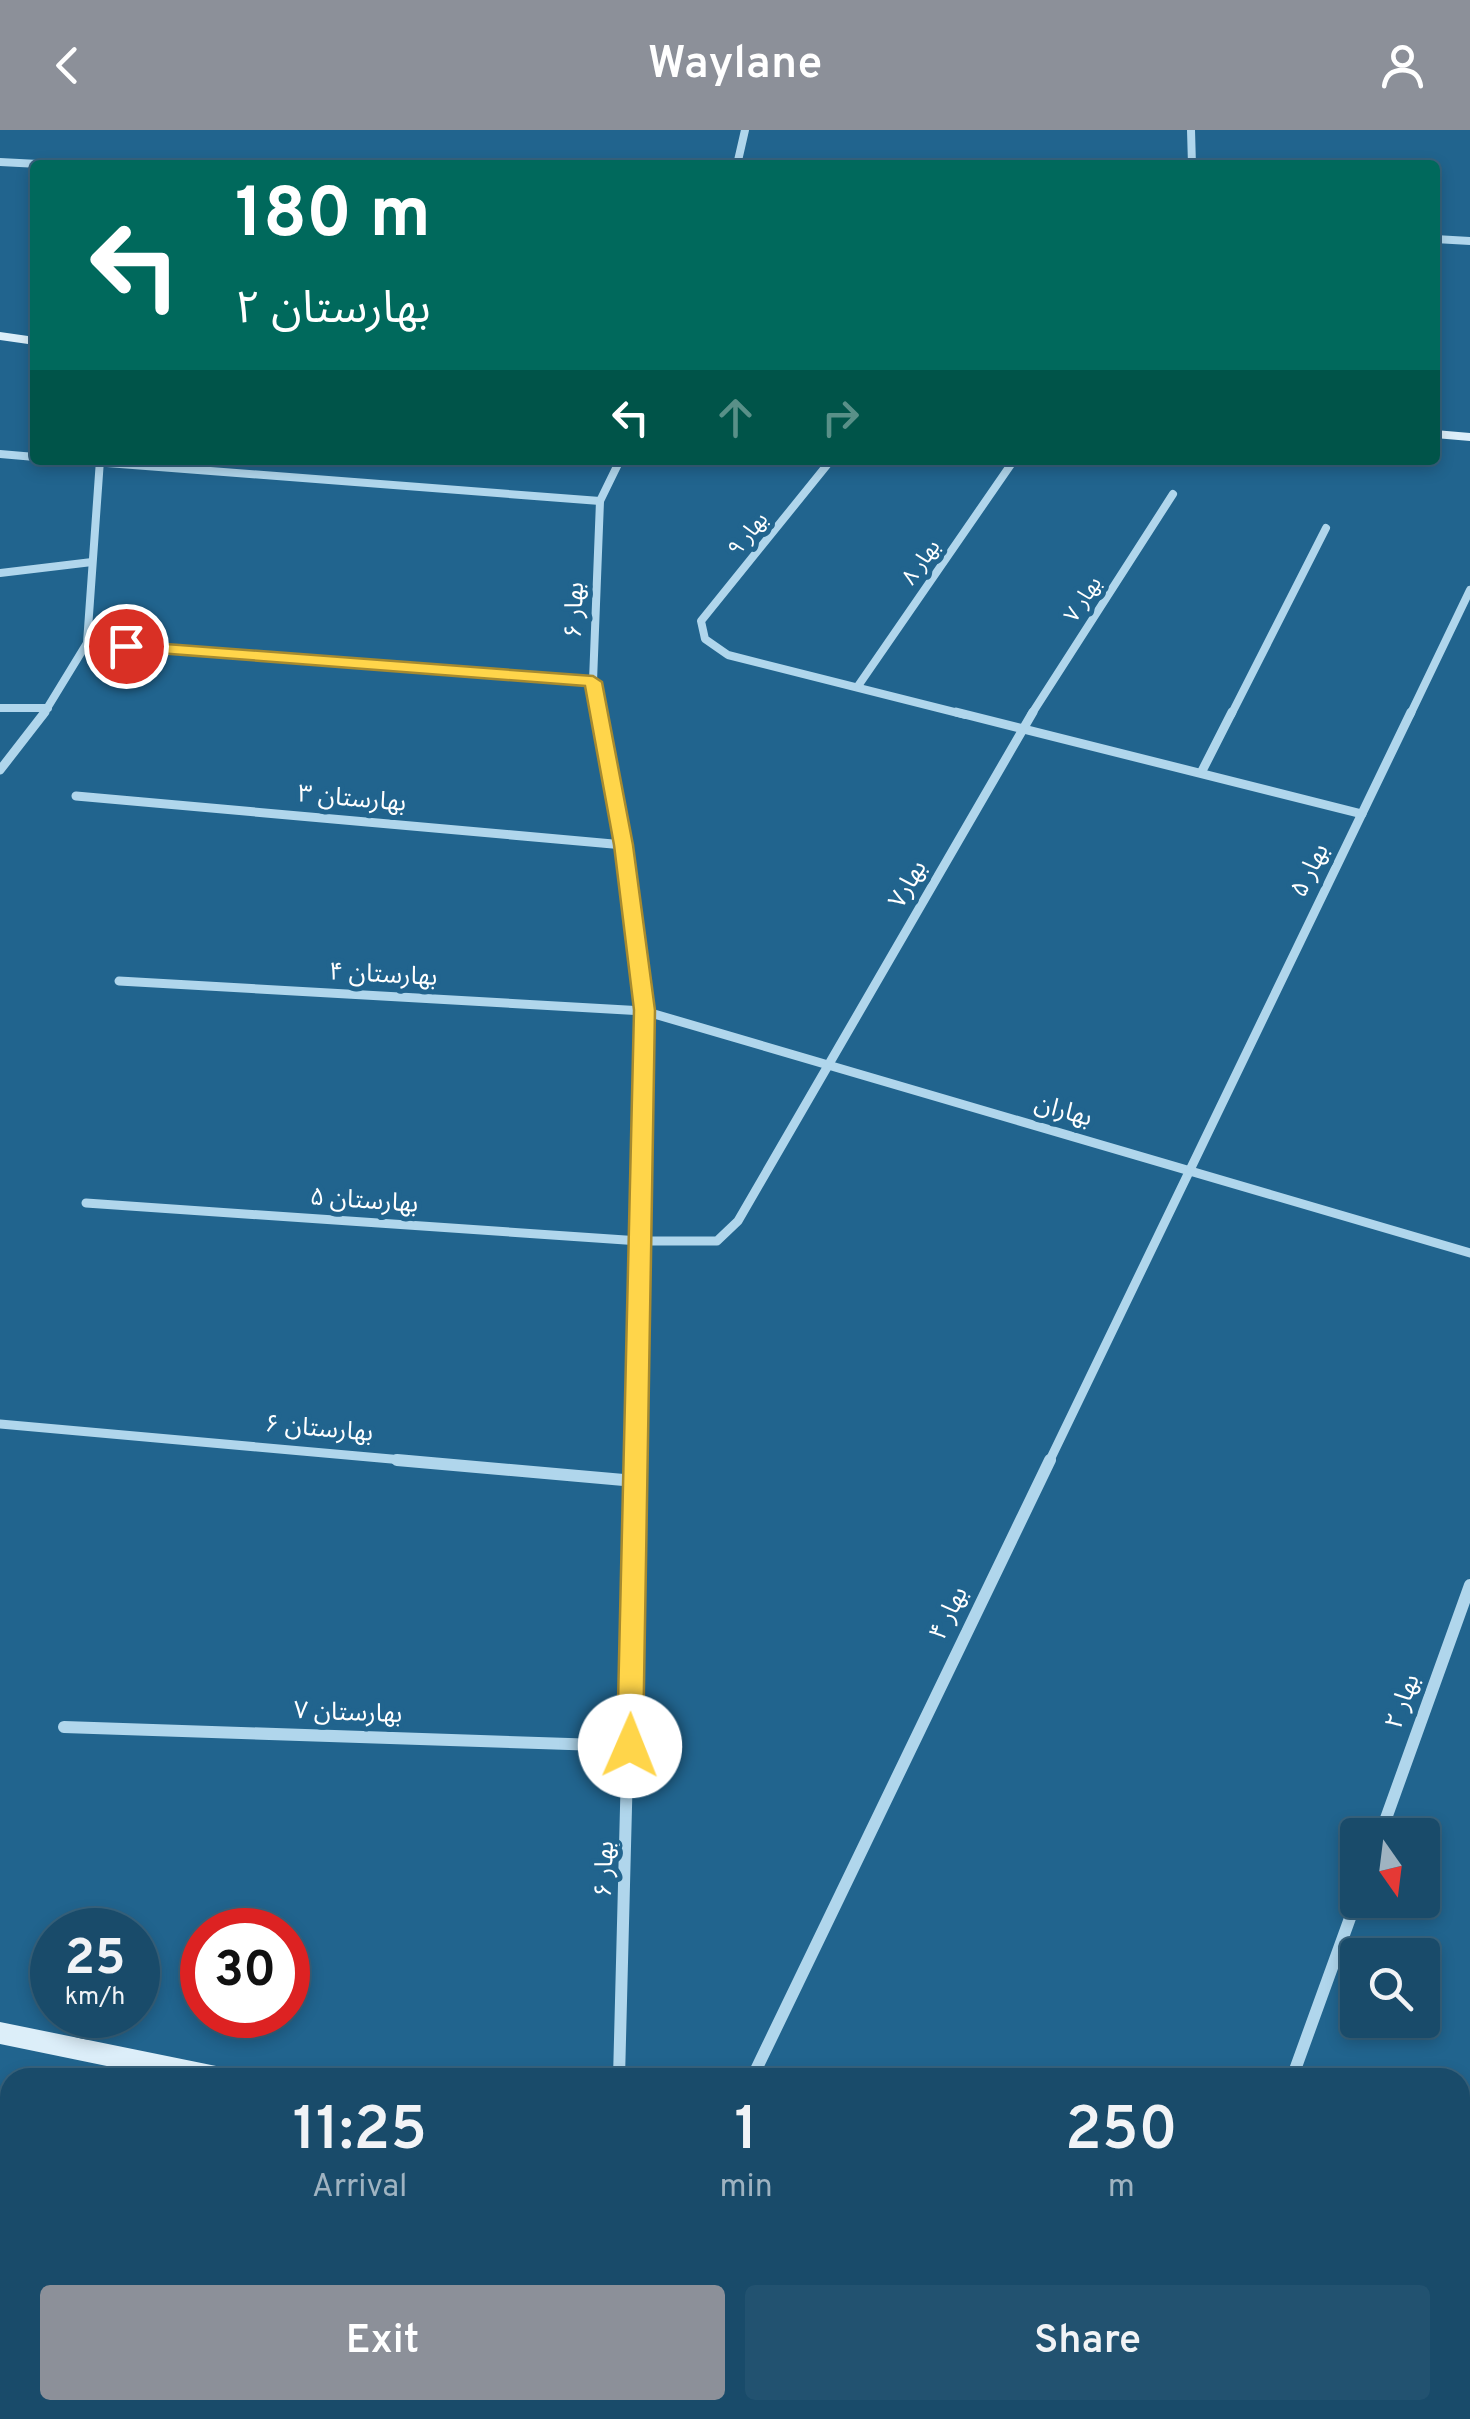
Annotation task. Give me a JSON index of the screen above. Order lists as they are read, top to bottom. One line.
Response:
{"streets":{"street":["بهار ۹","بهار ۸","بهار ۷","بهار ۶","بهارستان ۳","بهار ۵","بهار۷","بهارستان ۴","بهاران","بهارستان ۵","بهارستان ۶","بهار ۴","بهار ۲","بهارستان ۷"]},"crossings":[["بهار ۹","بهار ۸"],["بهار ۷","بهار۷"],["بهار ۶","بهارستان ۳"],["بهار ۶","بهارستان ۴"],["بهار ۶","بهاران"],["بهار ۶","بهارستان ۵"],["بهار ۶","بهارستان ۶"],["بهار ۶","بهارستان ۷"],["بهار ۵","بهاران"],["بهار ۵","بهار ۴"],["بهار۷","بهاران"],["بهارستان ۴","بهاران"],["بهاران","بهار ۴"]],"north":"bottom","page":{"header":"Waylane","turn":["180 m","بهارستان ۲"],"speed":"25 km/h","limit":"30","eta":["11:25","Arrival","1","min","250","m"],"buttons":["Exit","Share"]}}
